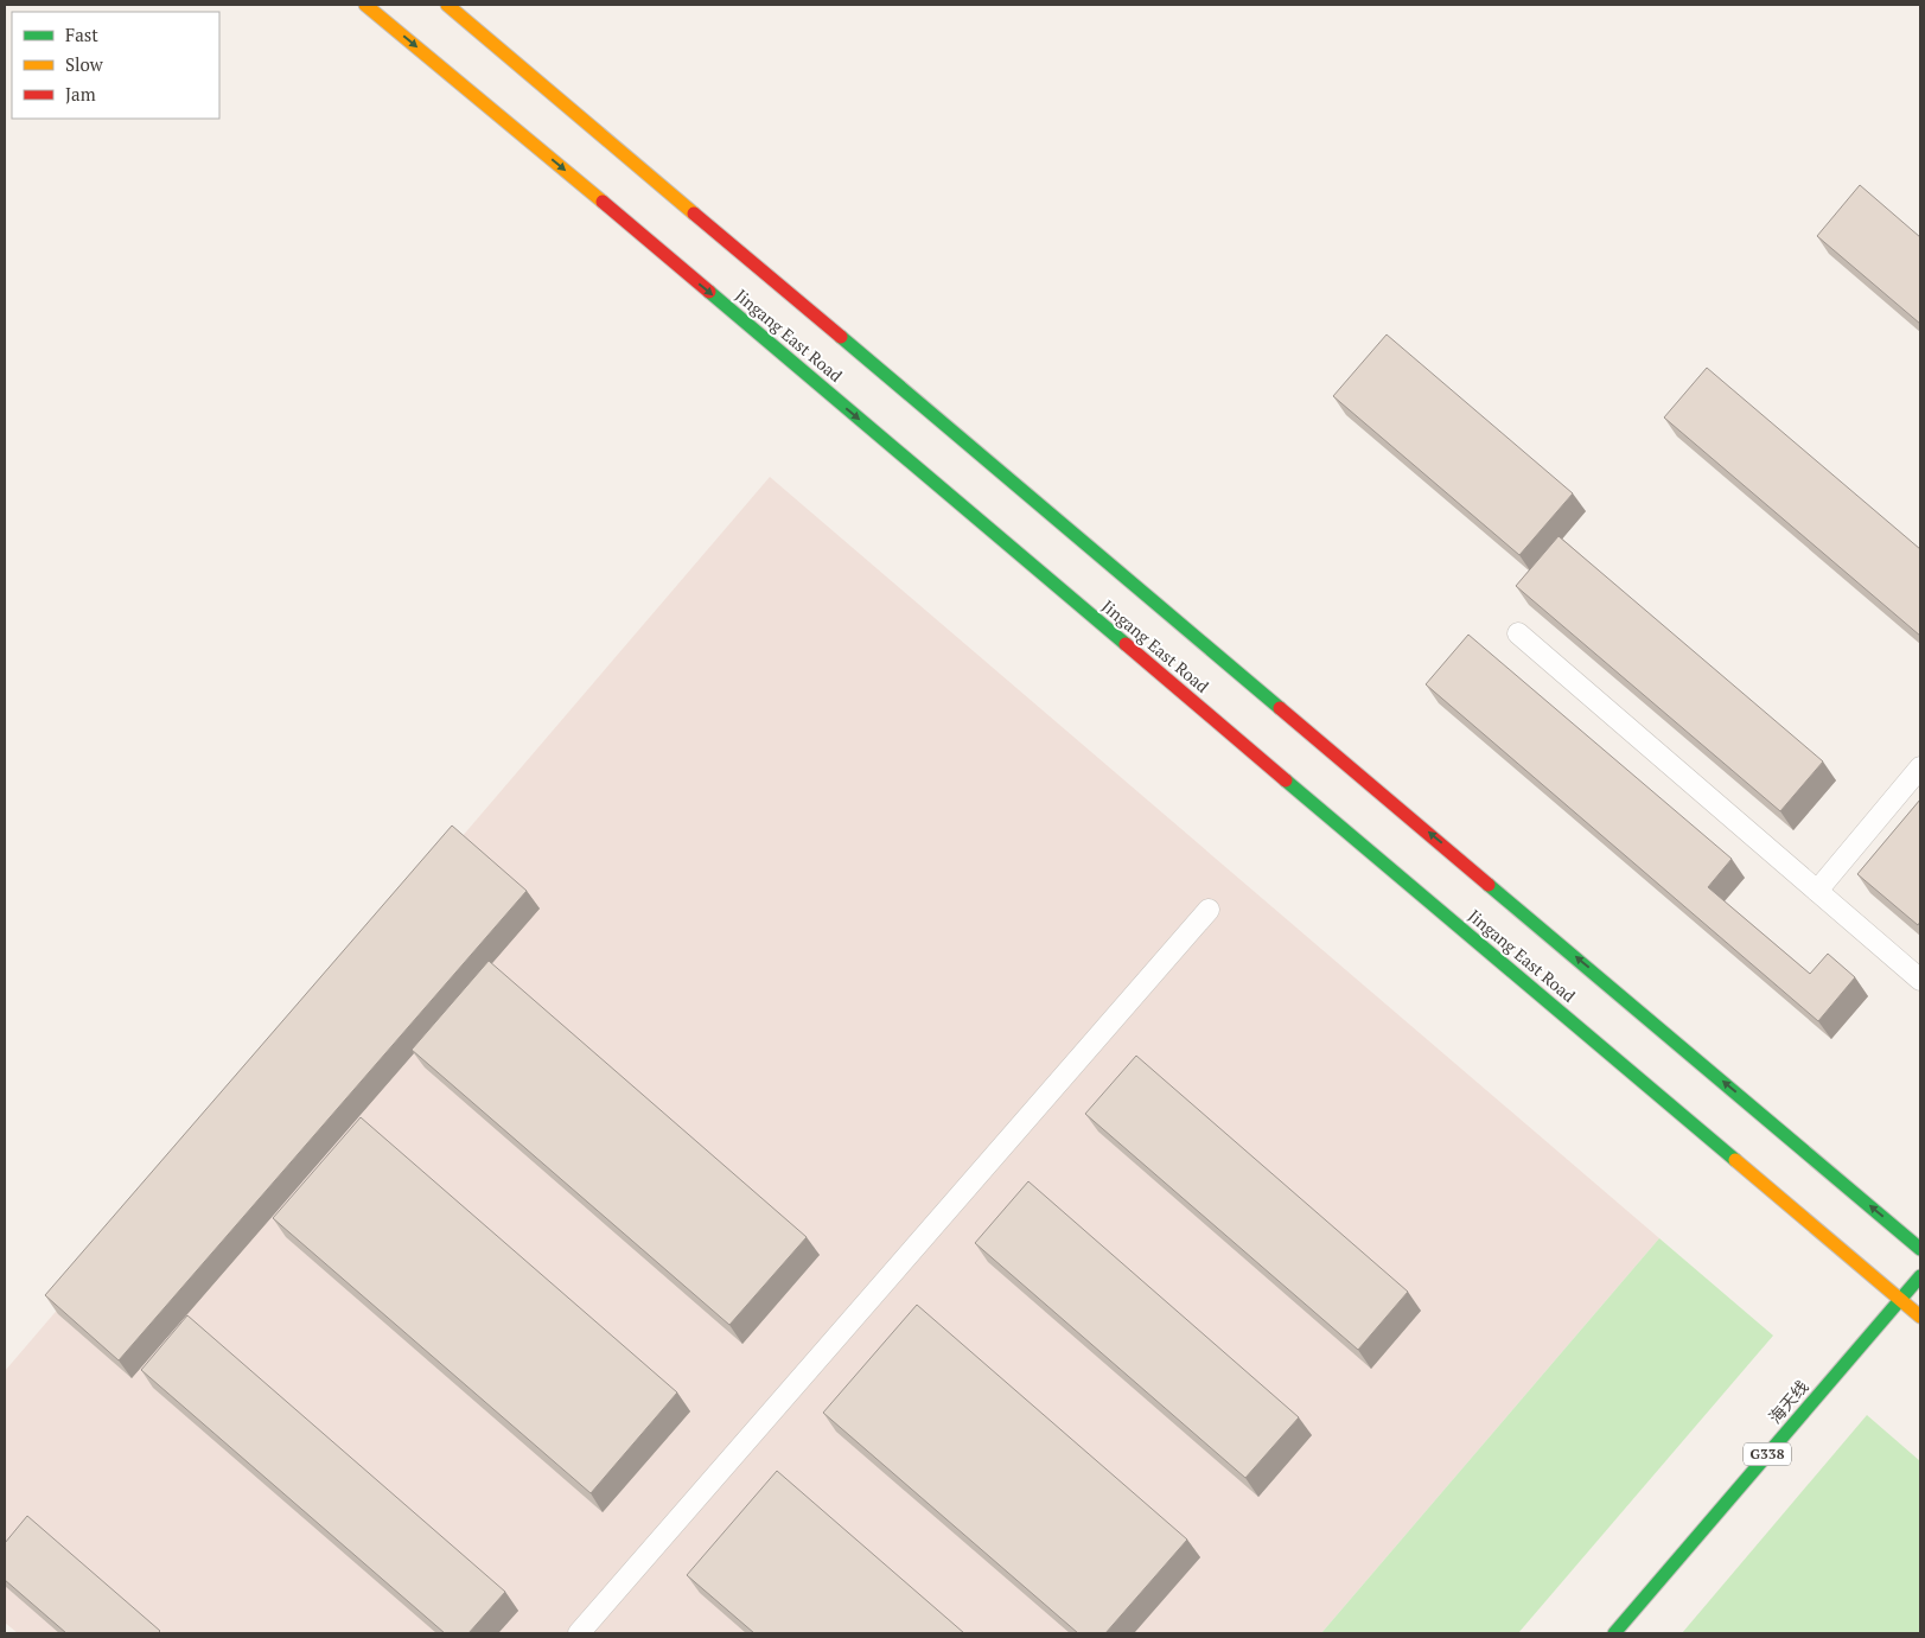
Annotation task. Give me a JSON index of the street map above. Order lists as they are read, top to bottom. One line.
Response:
{"streets":{"main road":["Jingang East Road","海天线","G338"]},"crossings":[["Jingang East Road","海天线"]],"legend":["Fast","Slow","Jam"]}
